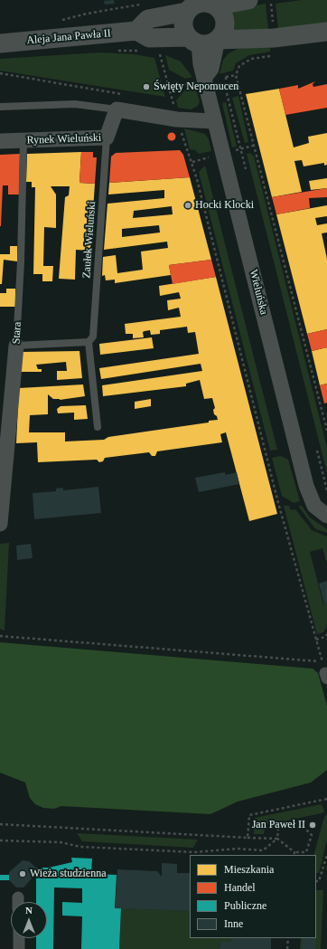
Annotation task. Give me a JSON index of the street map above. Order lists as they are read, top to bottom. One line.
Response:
{"streets":{"street":["Aleja Jana Pawła II","Rynek Wieluński","Wieluńska","Stara"],"lane":["Zaułek Wieluński"]},"crossings":[["Aleja Jana Pawła II","Wieluńska"],["Rynek Wieluński","Zaułek Wieluński"],["Rynek Wieluński","Stara"]],"places":["Święty Nepomucen","Hocki Klocki","Jan Paweł II","Wieża studzienna"],"legend":["Mieszkania","Handel","Publiczne","Inne"],"north":"top"}
